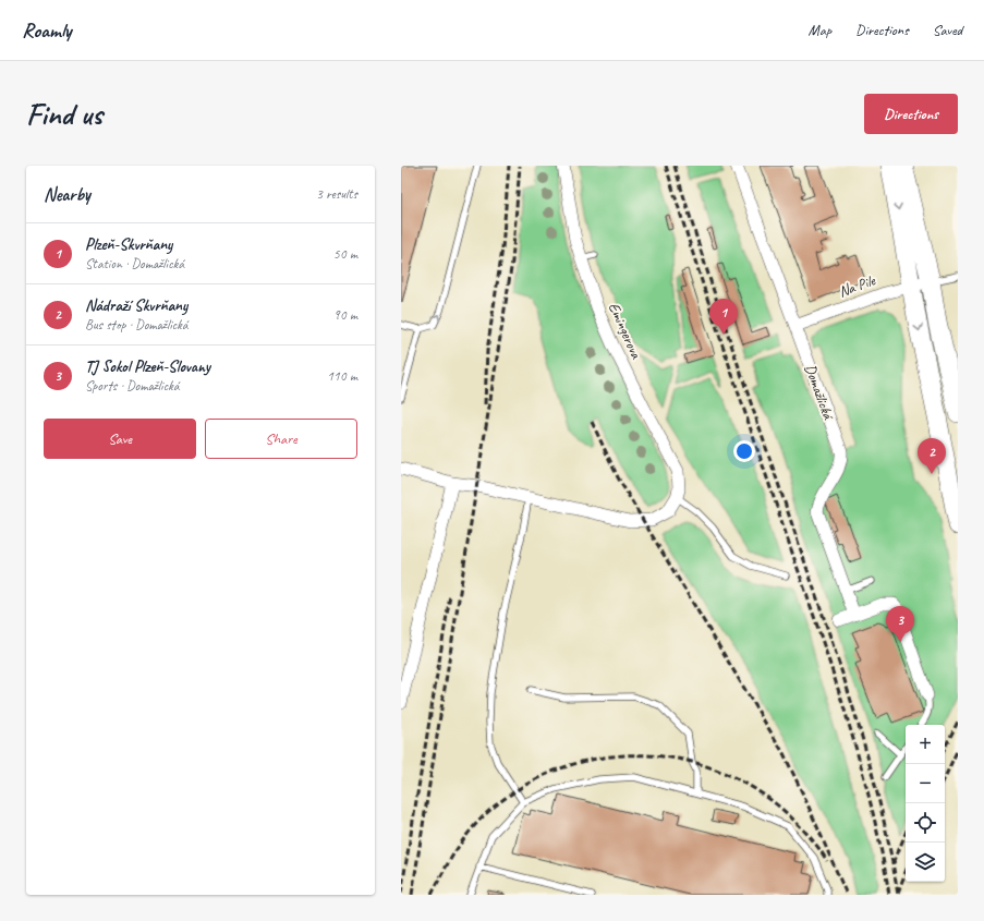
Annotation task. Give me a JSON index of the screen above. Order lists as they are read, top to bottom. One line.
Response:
{"streets":{"street":["Na Pile","Emingerova","Domažlická"]},"crossings":[["Na Pile","Domažlická"]],"page":{"header":"Roamly","nav":["Map","Directions","Saved"],"buttons":["Directions",["Save","Share"]],"title":"Find us","heading":["Nearby","3 results"],"list":[{"mark":"1","name":"Plzeň-Skvrňany","note":"Station · Domažlická","value":"50 m"},{"mark":"2","name":"Nádraží Skvrňany","note":"Bus stop · Domažlická","value":"90 m"},{"mark":"3","name":"TJ Sokol Plzeň-Slovany","note":"Sports · Domažlická","value":"110 m"}],"pins":["1","2","3"],"map_buttons":["+","−"]}}
